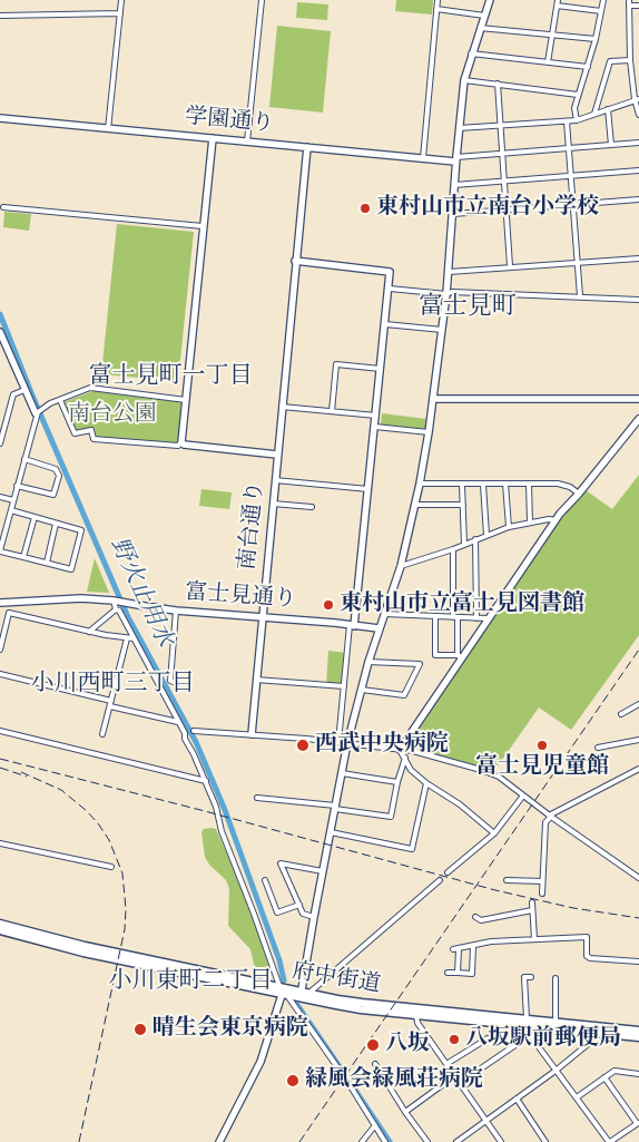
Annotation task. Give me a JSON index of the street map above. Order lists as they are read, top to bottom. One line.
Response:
{"streets":{"main road":["府中街道"],"street":["学園通り","南台通り","富士見通り"]},"crossings":[["学園通り","南台通り"],["南台通り","富士見通り"]],"districts":["富士見町","富士見町一丁目","小川西町三丁目","小川東町二丁目"],"water":["野火止用水"],"parks":["南台公園"],"places":["東村山市立南台小学校","東村山市立富士見図書館","西武中央病院","富士見児童館","晴生会東京病院","八坂駅前郵便局","八坂","緑風会緑風荘病院"]}
